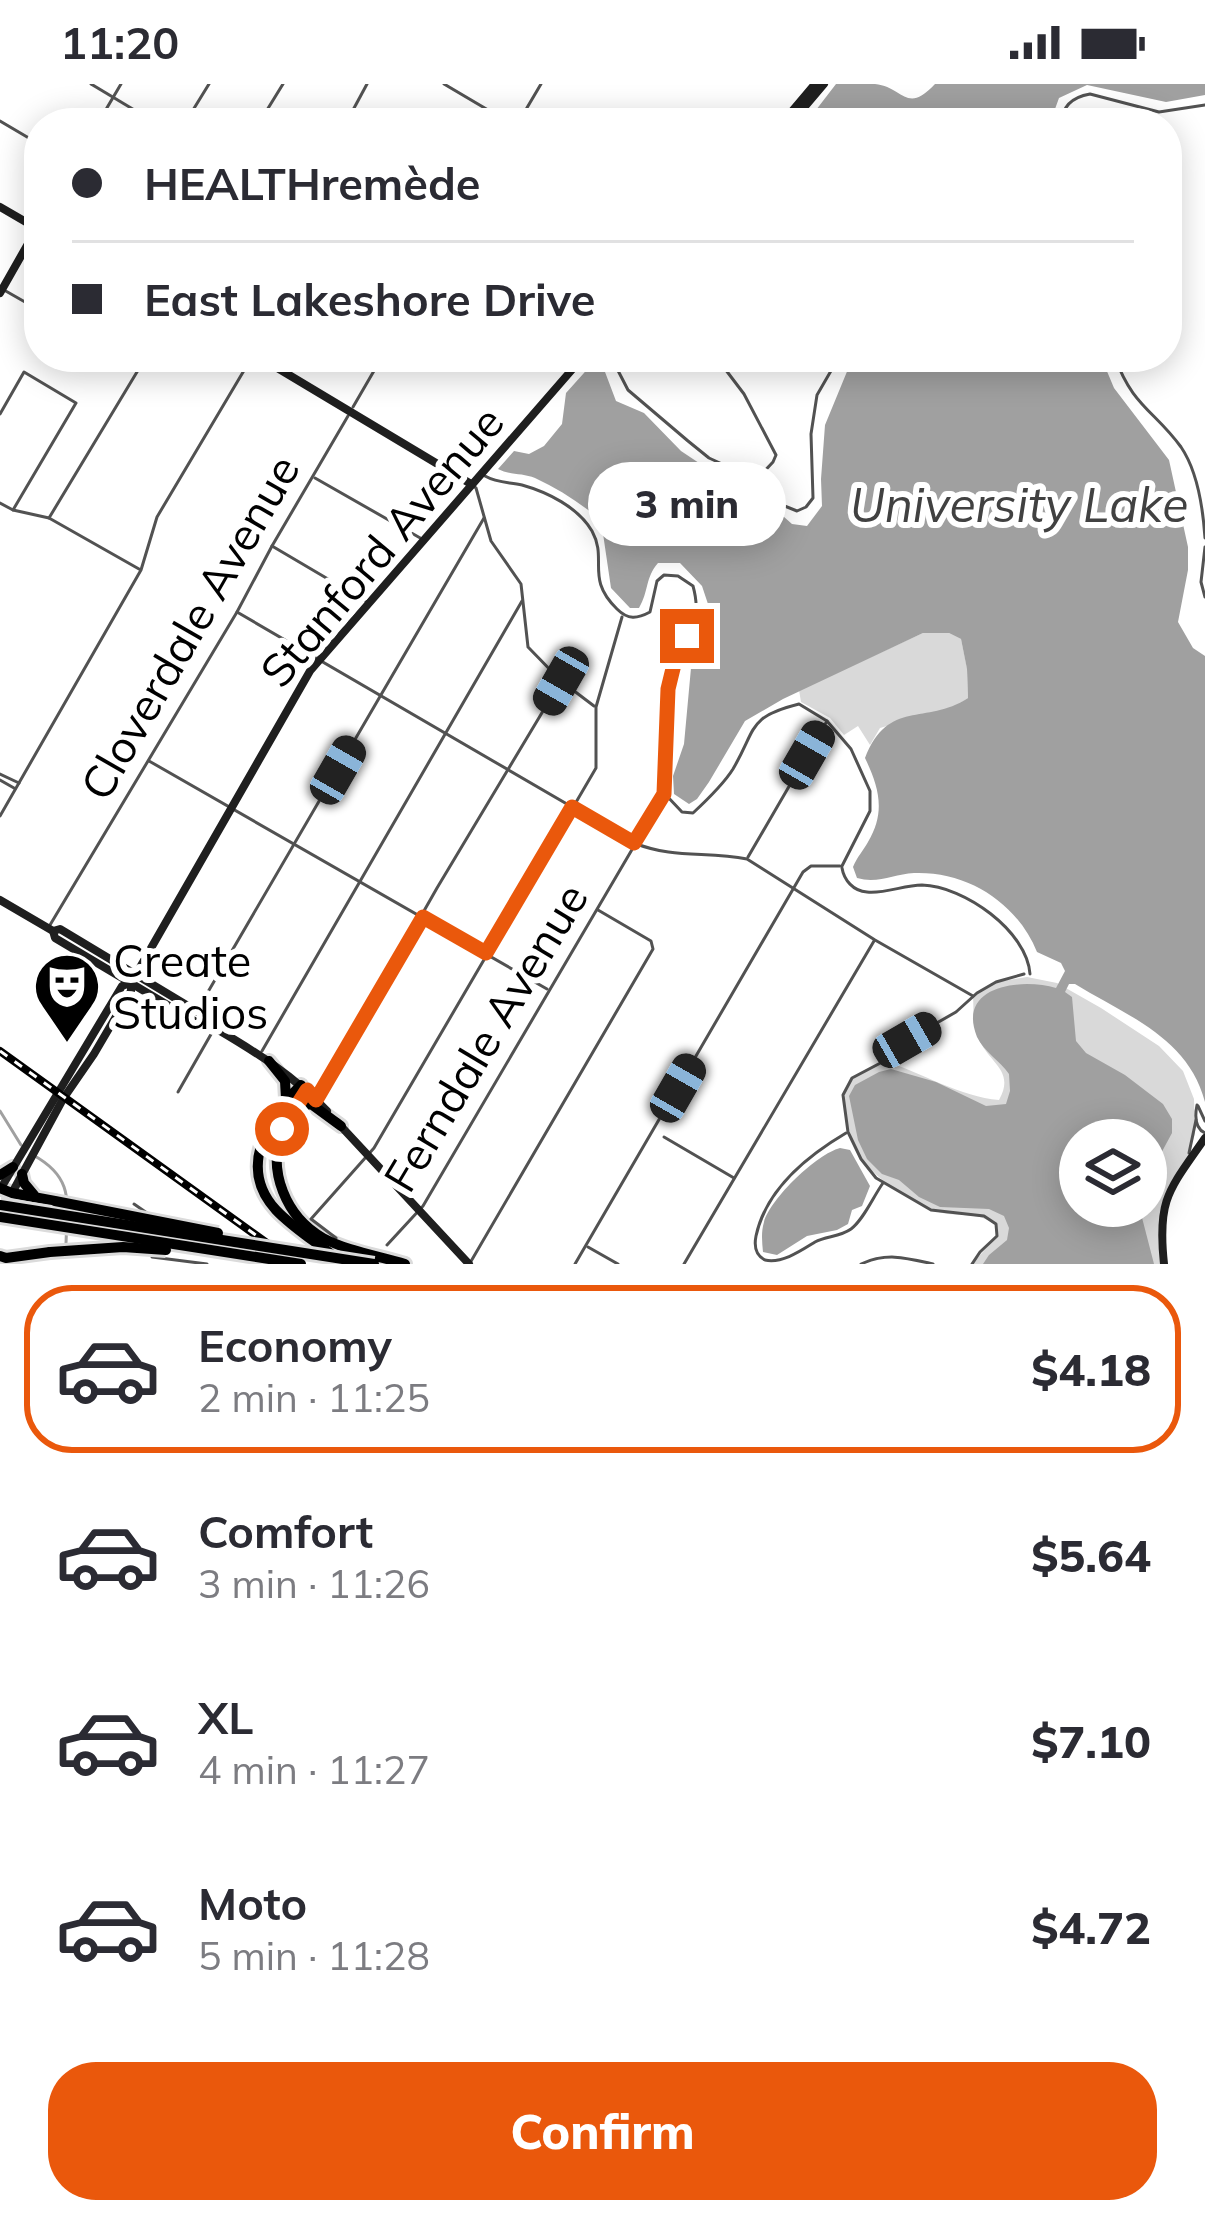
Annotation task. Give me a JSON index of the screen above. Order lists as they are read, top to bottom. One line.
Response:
{"streets":{"street":["Stanford Avenue","Cloverdale Avenue","Ferndale Avenue"]},"water":["University Lake"],"places":{"theatre":["Create Studios"]},"page":{"status":"11:20","banner":["HEALTHremède","East Lakeshore Drive"],"bubble":"3 min","list":[{"name":"Economy","note":"2 min · 11:25","value":"$4.18"},{"name":"Comfort","note":"3 min · 11:26","value":"$5.64"},{"name":"XL","note":"4 min · 11:27","value":"$7.10"},{"name":"Moto","note":"5 min · 11:28","value":"$4.72"}],"buttons":"Confirm"}}
